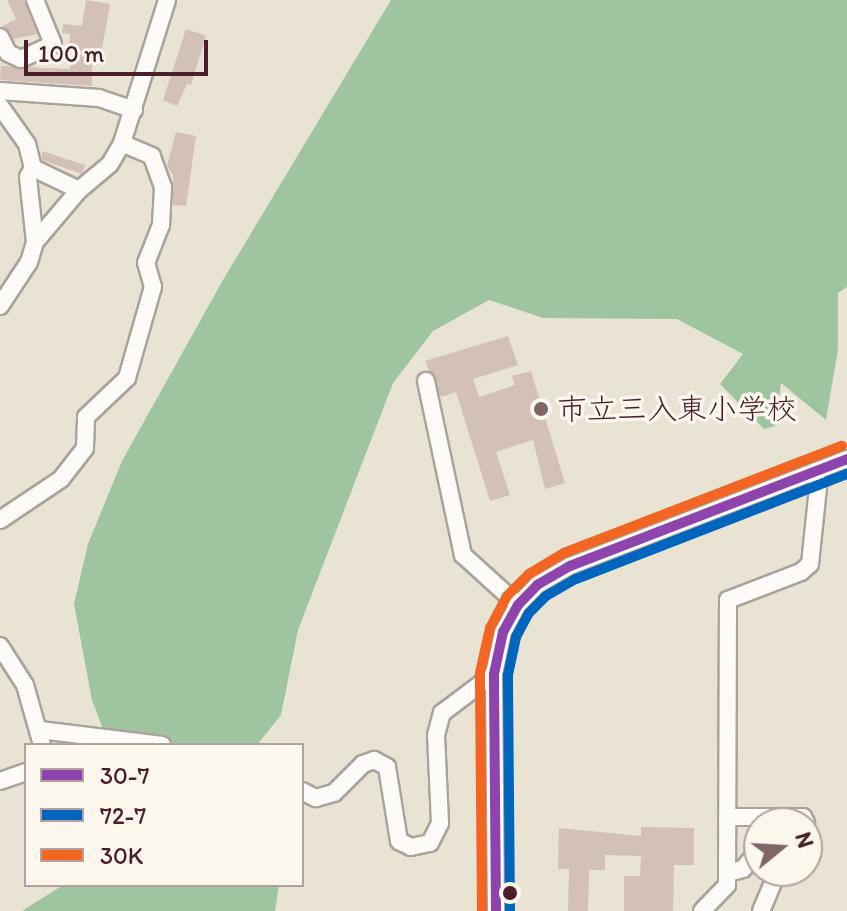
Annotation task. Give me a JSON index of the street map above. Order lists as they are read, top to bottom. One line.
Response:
{"places":["市立三入東小学校"],"lines":["transit line 30K","transit line 30-7","transit line 72-7"],"legend":["30-7","72-7","30K"],"scale_bar":"100 m","north":"right"}
